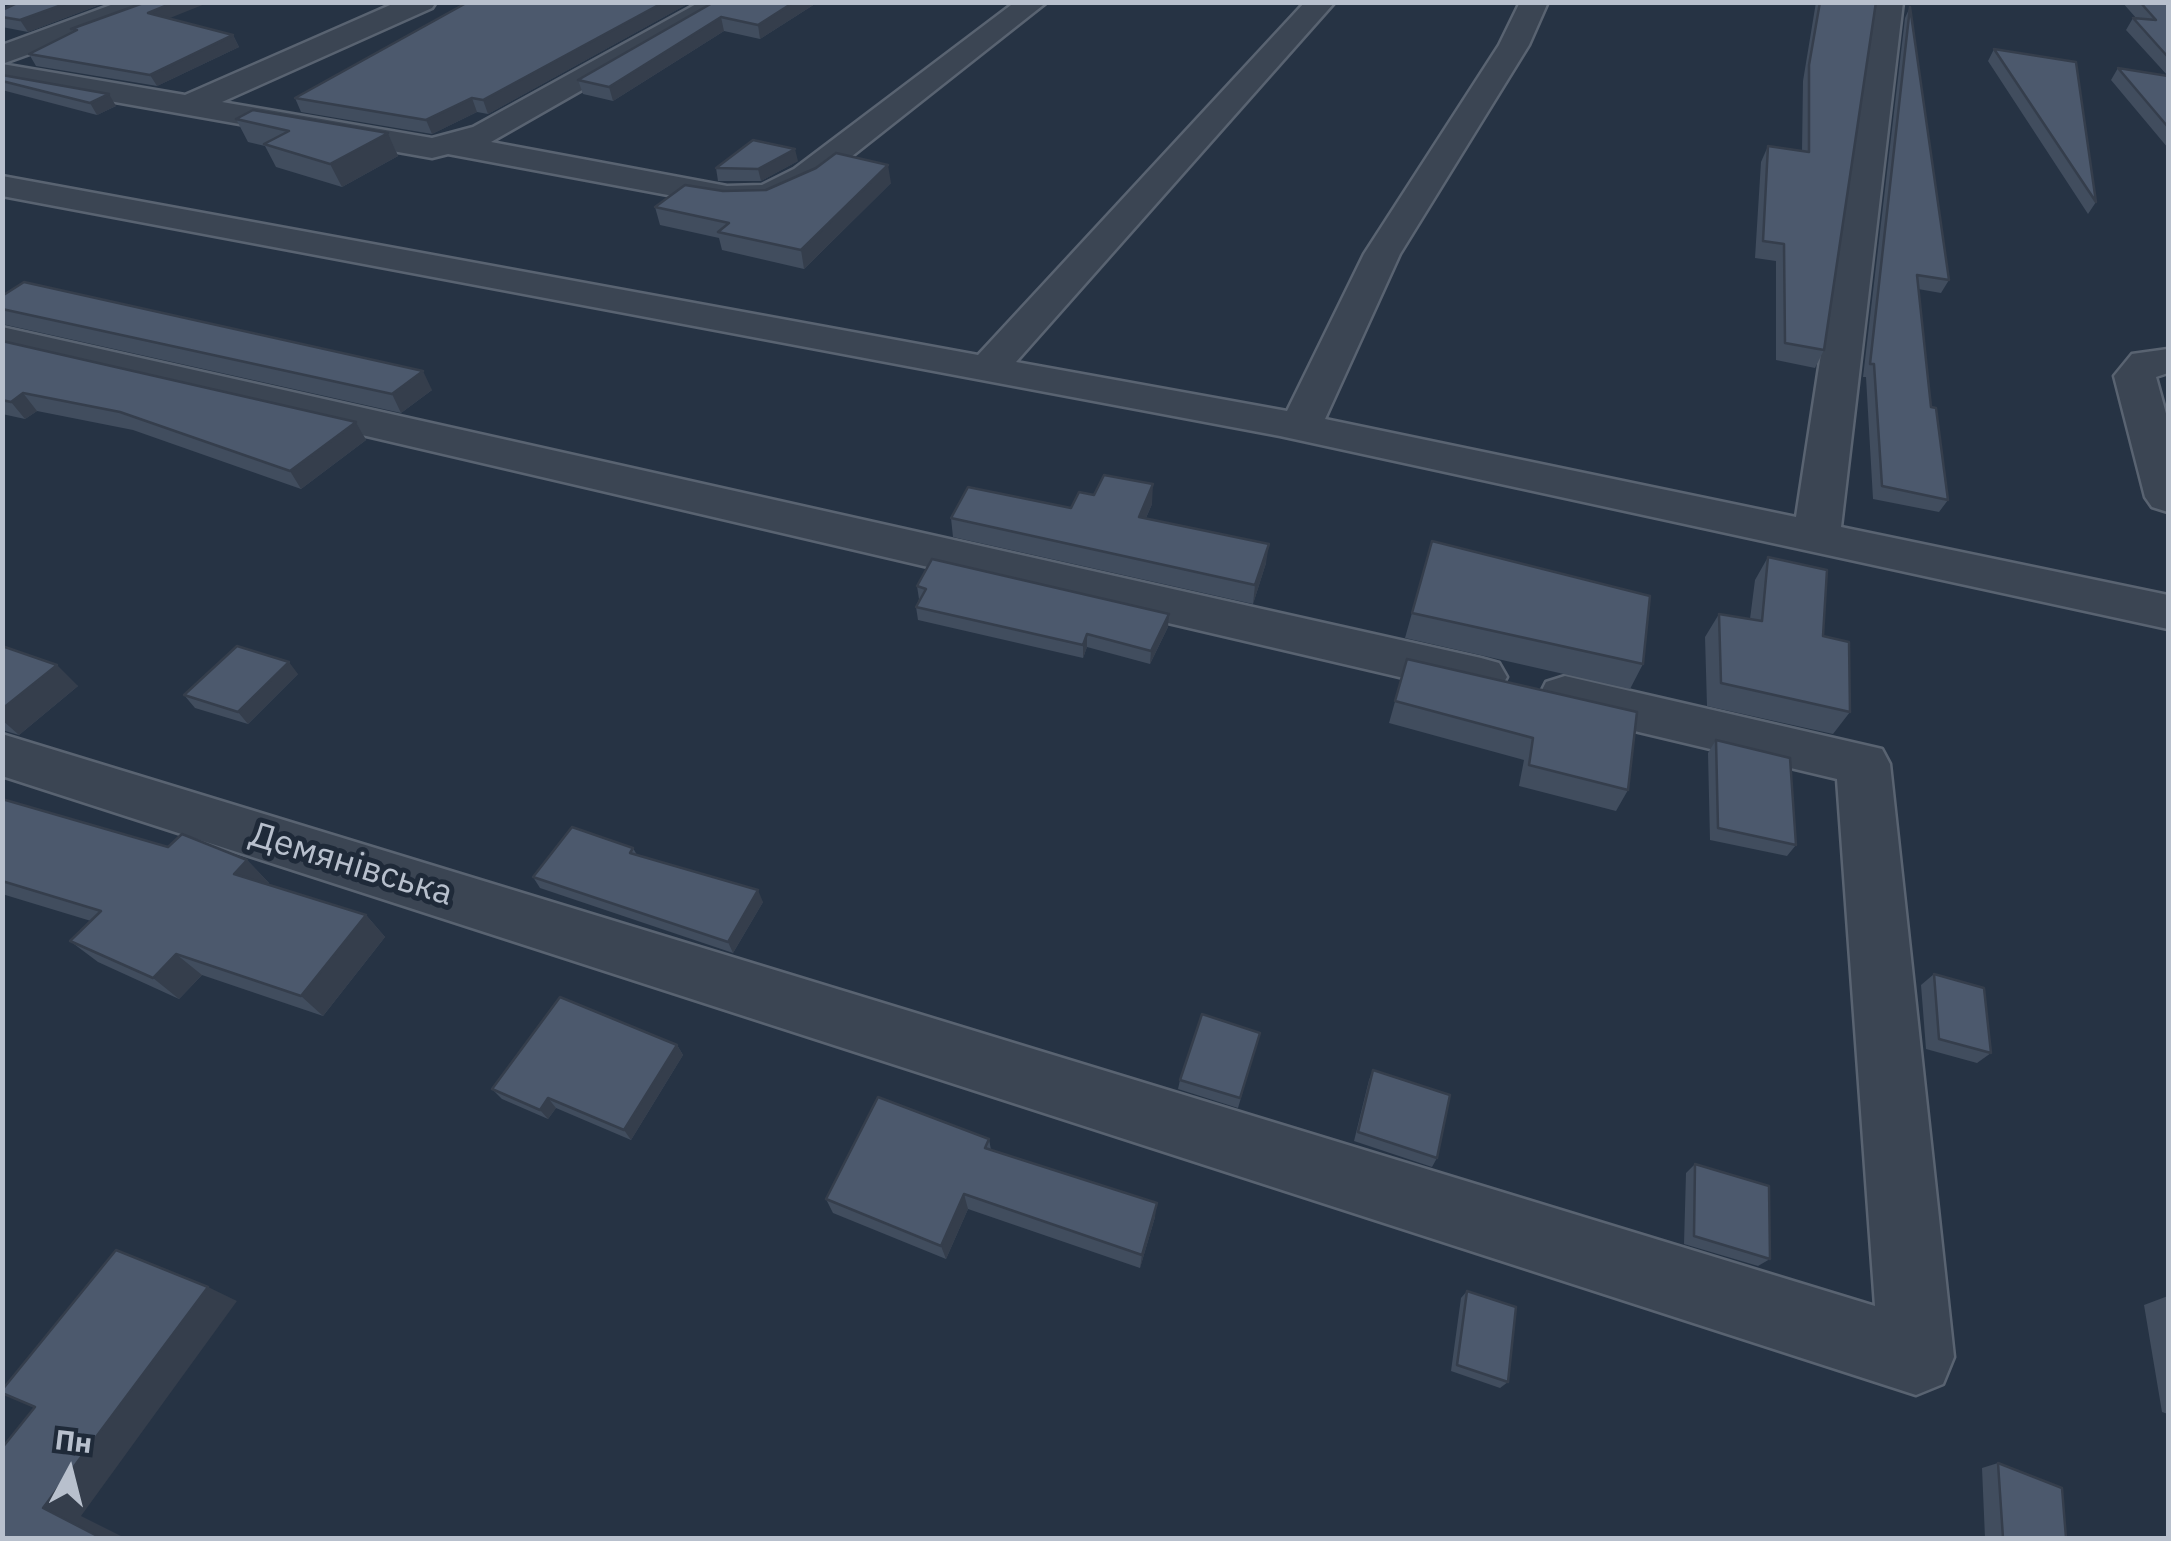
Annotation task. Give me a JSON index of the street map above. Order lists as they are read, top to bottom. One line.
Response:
{"streets":{"street":["Демянівська"]},"north":"top"}
